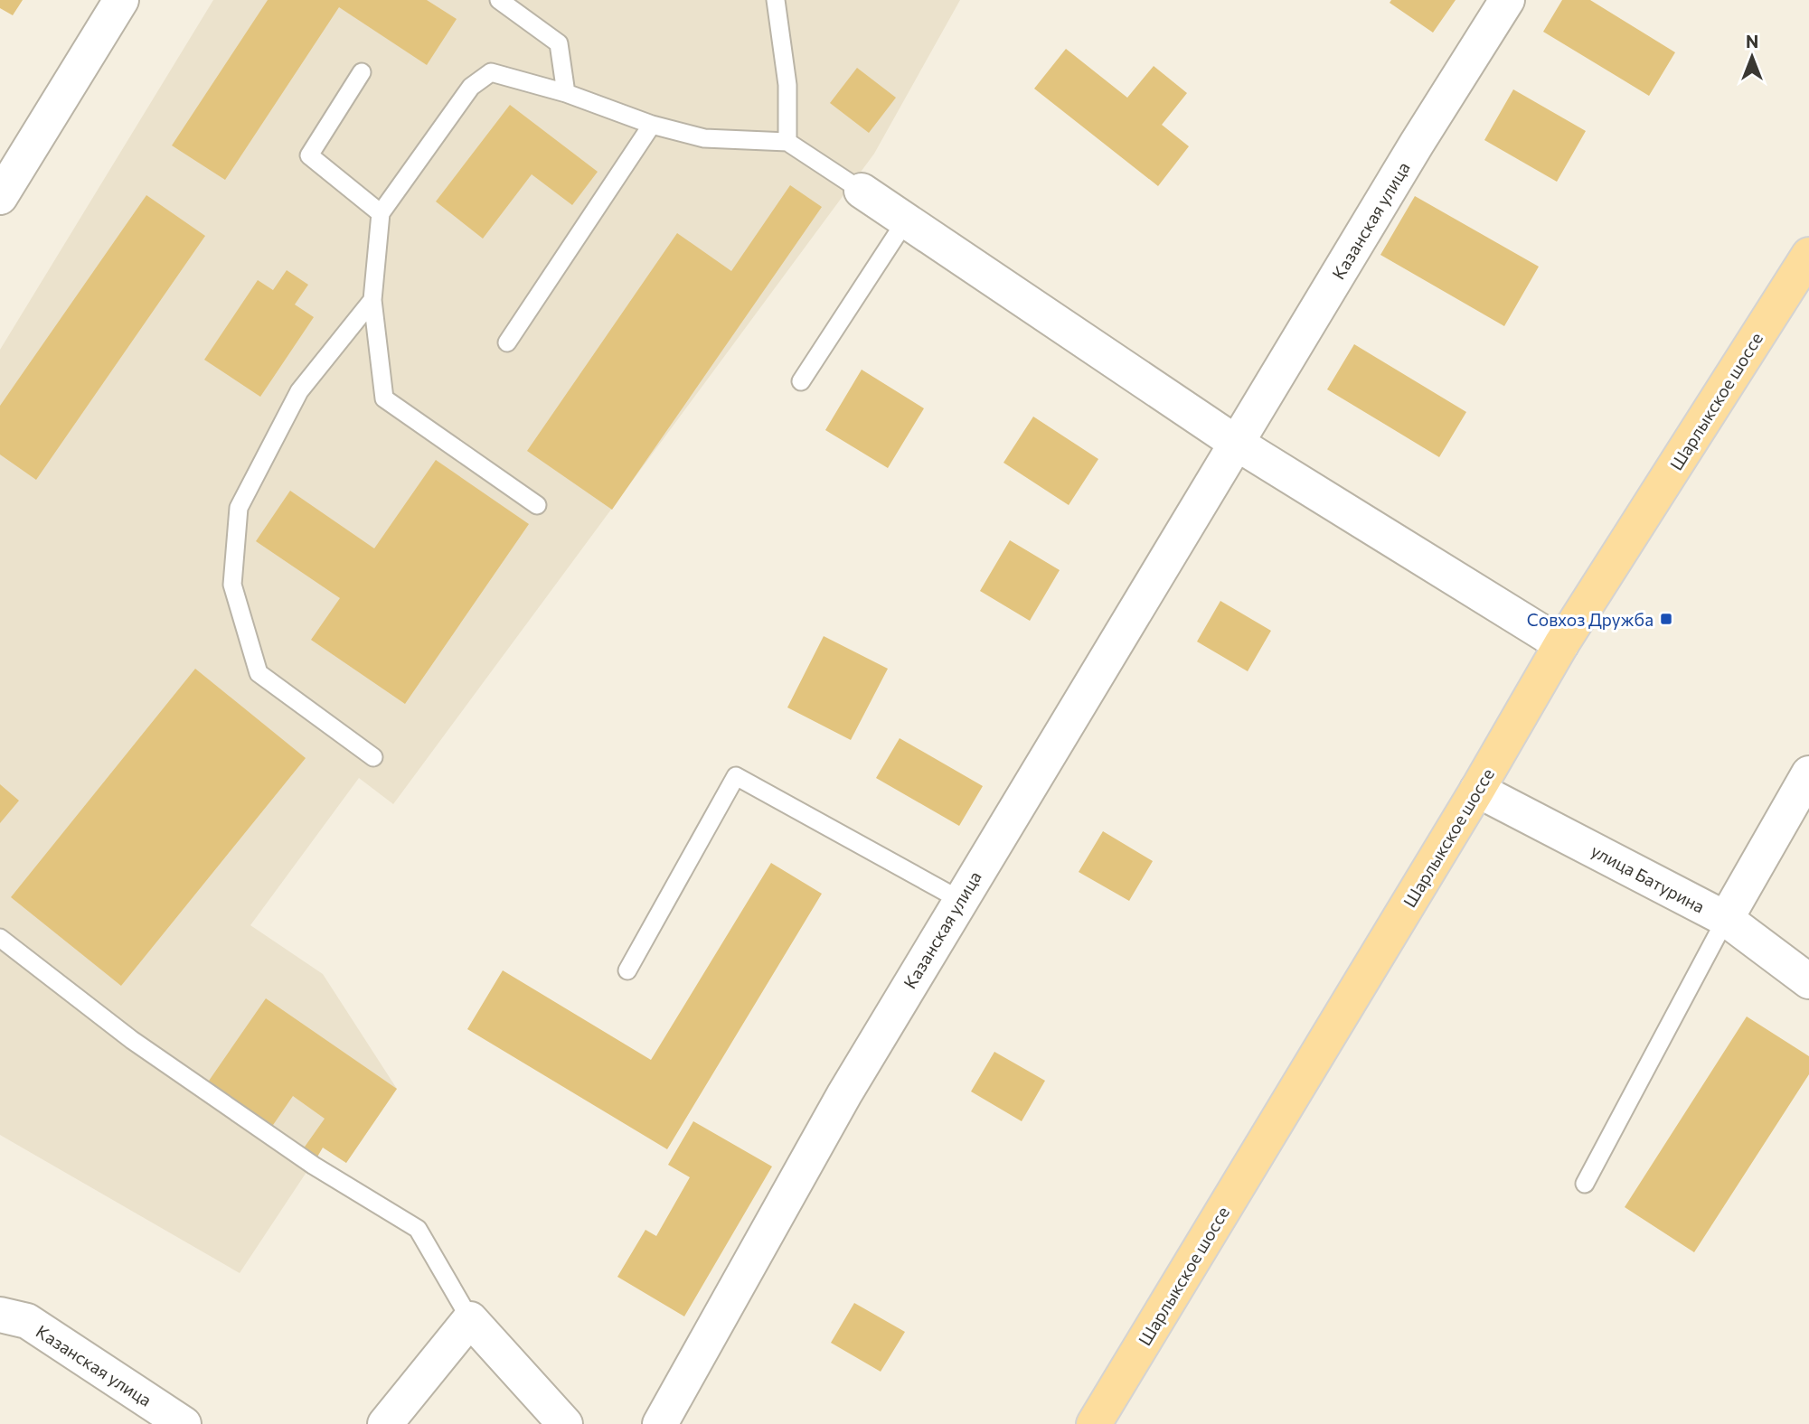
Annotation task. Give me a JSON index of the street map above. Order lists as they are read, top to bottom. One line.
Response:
{"streets":{"main road":["Шарлыкское шоссе"],"street":["Казанская улица","улица Батурина"]},"crossings":[["Шарлыкское шоссе","улица Батурина"]],"places":{"transit":["Совхоз Дружба"]},"north":"top"}
